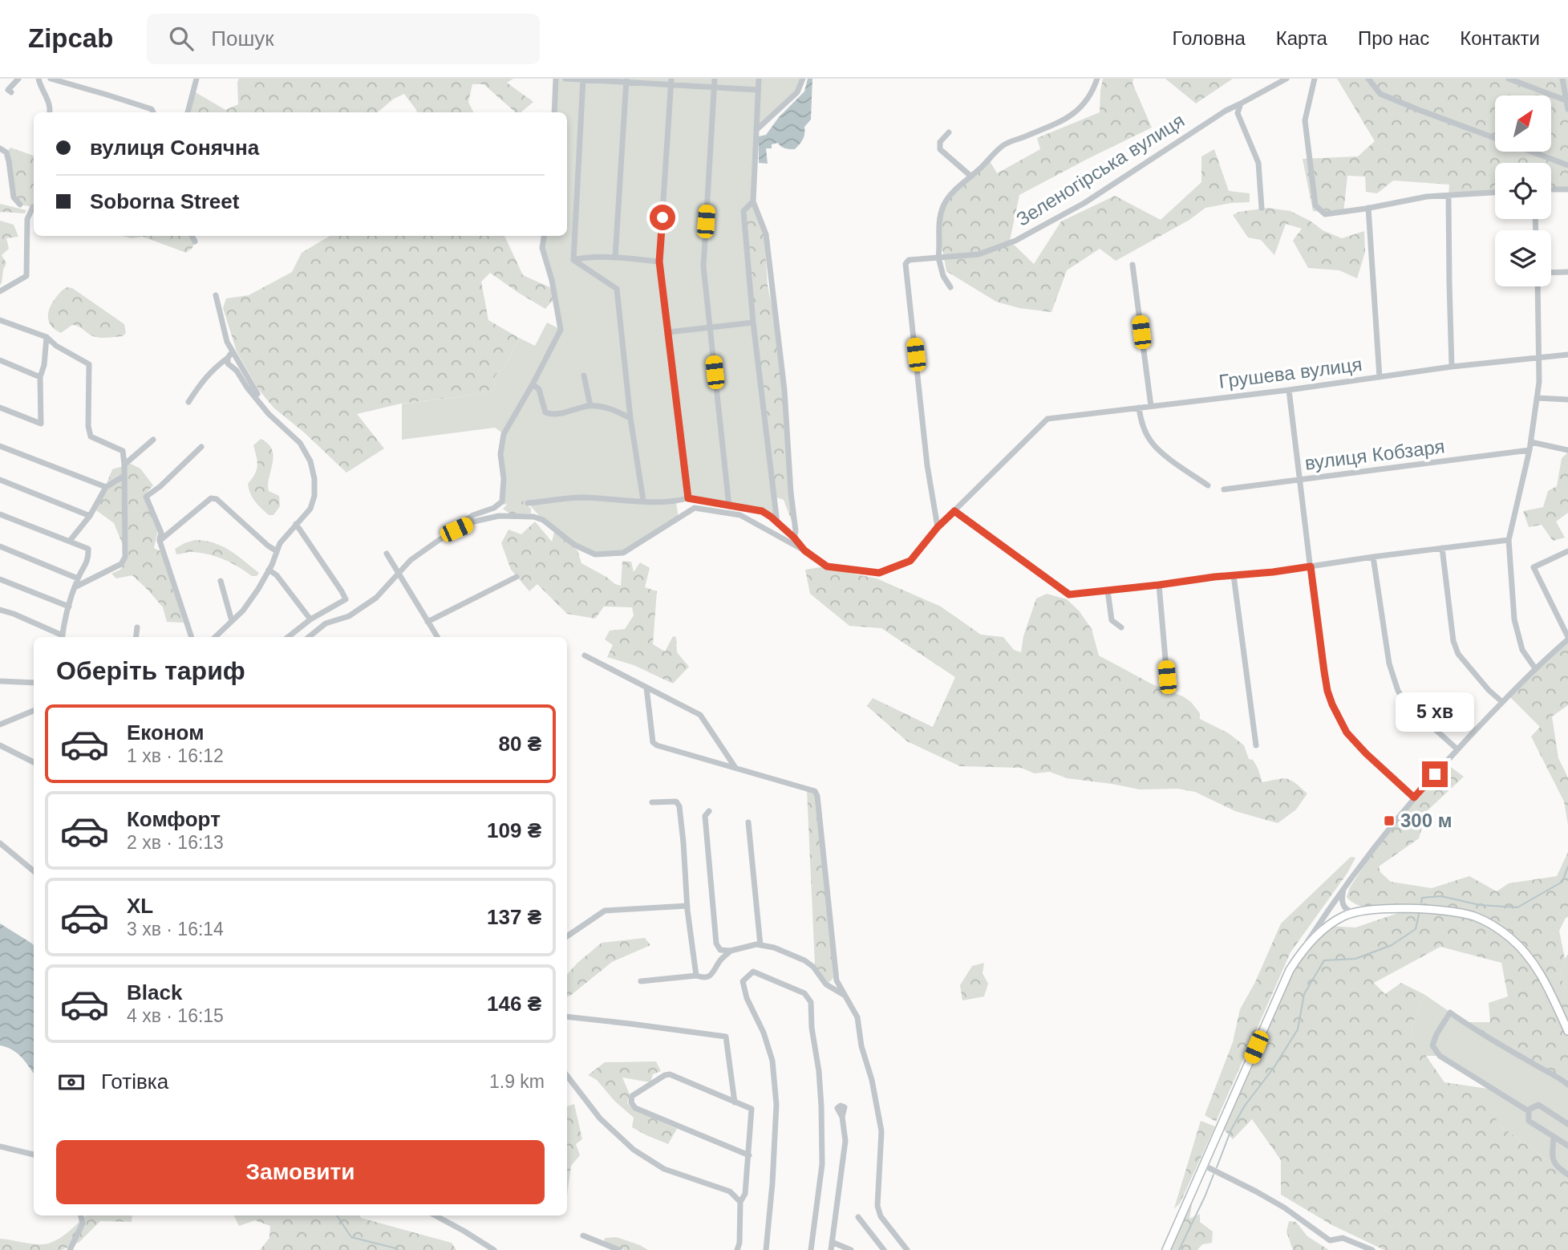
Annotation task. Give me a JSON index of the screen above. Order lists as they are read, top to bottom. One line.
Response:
{"streets":{"street":["Зеленогірська вулиця","Грушева вулиця","вулиця Кобзаря"]},"places":{"transit":["300 м"]},"north":"top right","page":{"header":"Zipcab","search":"Пошук","nav":["Головна","Карта","Про нас","Контакти"],"banner":["вулиця Сонячна","Soborna Street"],"heading":"Оберіть тариф","bubble":"5 хв","list":[{"name":"Економ","note":"1 хв · 16:12","value":"80 ₴"},{"name":"Комфорт","note":"2 хв · 16:13","value":"109 ₴"},{"name":"XL","note":"3 хв · 16:14","value":"137 ₴"},{"name":"Black","note":"4 хв · 16:15","value":"146 ₴"}],"pay":["Готівка","1.9 km"],"buttons":"Замовити"}}
